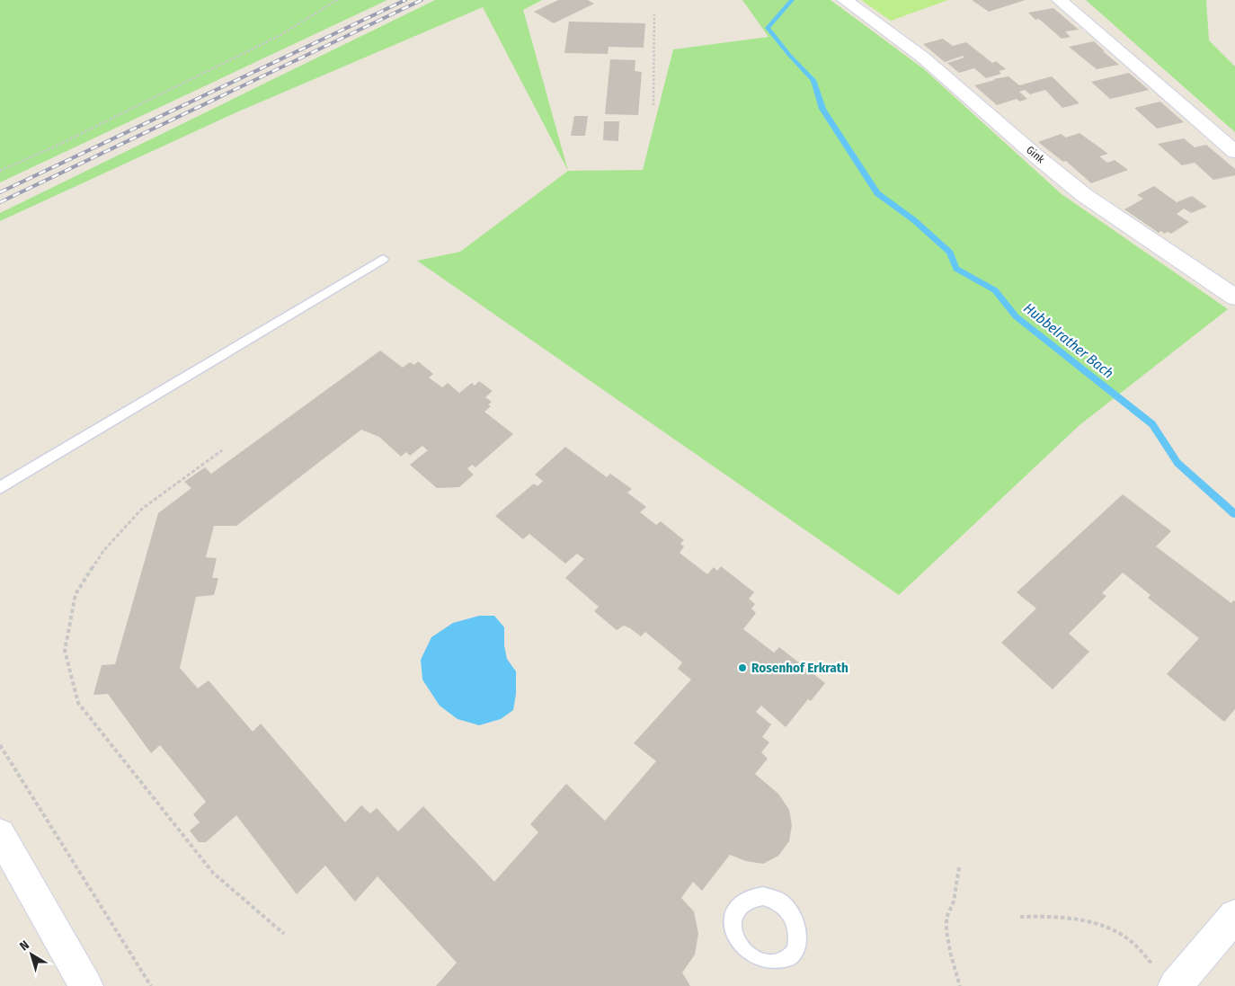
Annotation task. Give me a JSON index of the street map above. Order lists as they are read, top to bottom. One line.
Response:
{"streets":{"street":["Gink"]},"water":["Hubbelrather Bach"],"places":["Rosenhof Erkrath"],"north":"top left"}
